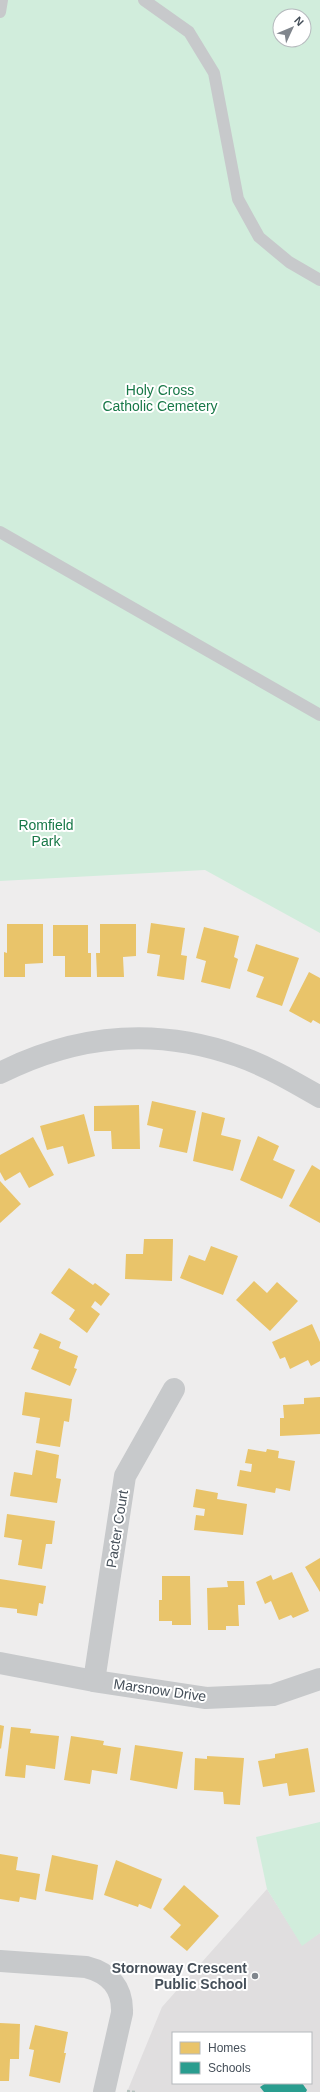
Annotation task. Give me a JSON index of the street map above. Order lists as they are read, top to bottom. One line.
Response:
{"streets":{"street":["Pacter Court","Marsnow Drive"]},"crossings":[["Pacter Court","Marsnow Drive"]],"parks":["Holy Cross Catholic Cemetery","Romfield Park"],"places":["Stornoway Crescent Public School"],"legend":["Homes","Schools"],"north":"top right"}
